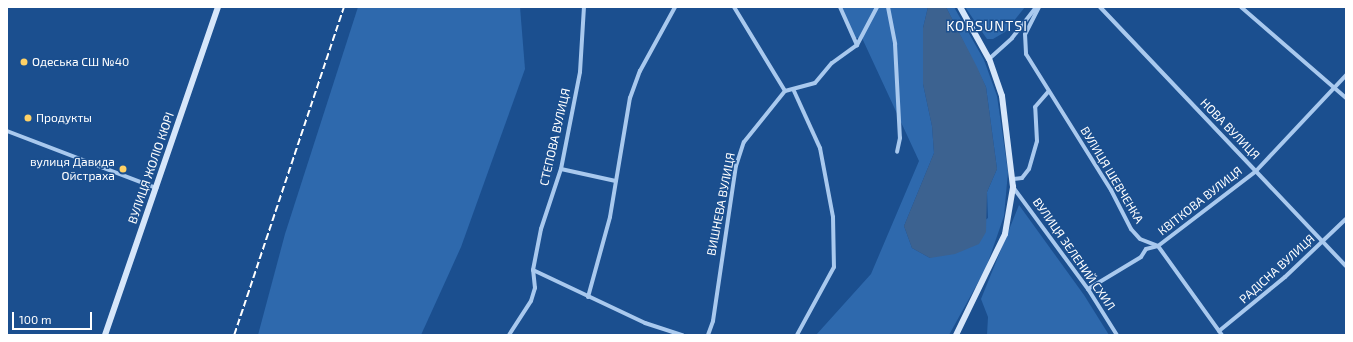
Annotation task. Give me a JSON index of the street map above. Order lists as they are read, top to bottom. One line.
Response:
{"streets":{"street":["НОВА ВУЛИЦЯ","СТЕПОВА ВУЛИЦЯ","ВУЛИЦЯ ЖОЛІО КЮРІ","ВУЛИЦЯ ШЕВЧЕНКА","КВІТКОВА ВУЛИЦЯ","ВИШНЕВА ВУЛИЦЯ","ВУЛИЦЯ ЗЕЛЕНИЙ СХИЛ","РАДІСНА ВУЛИЦЯ"]},"crossings":[["НОВА ВУЛИЦЯ","КВІТКОВА ВУЛИЦЯ"],["НОВА ВУЛИЦЯ","РАДІСНА ВУЛИЦЯ"],["ВУЛИЦЯ ШЕВЧЕНКА","КВІТКОВА ВУЛИЦЯ"],["КВІТКОВА ВУЛИЦЯ","ВУЛИЦЯ ЗЕЛЕНИЙ СХИЛ"]],"districts":["KORSUNTSI"],"places":["Одеська СШ №40","Продукты","вулиця Давида Ойстраха"],"scale_bar":"100 m"}
